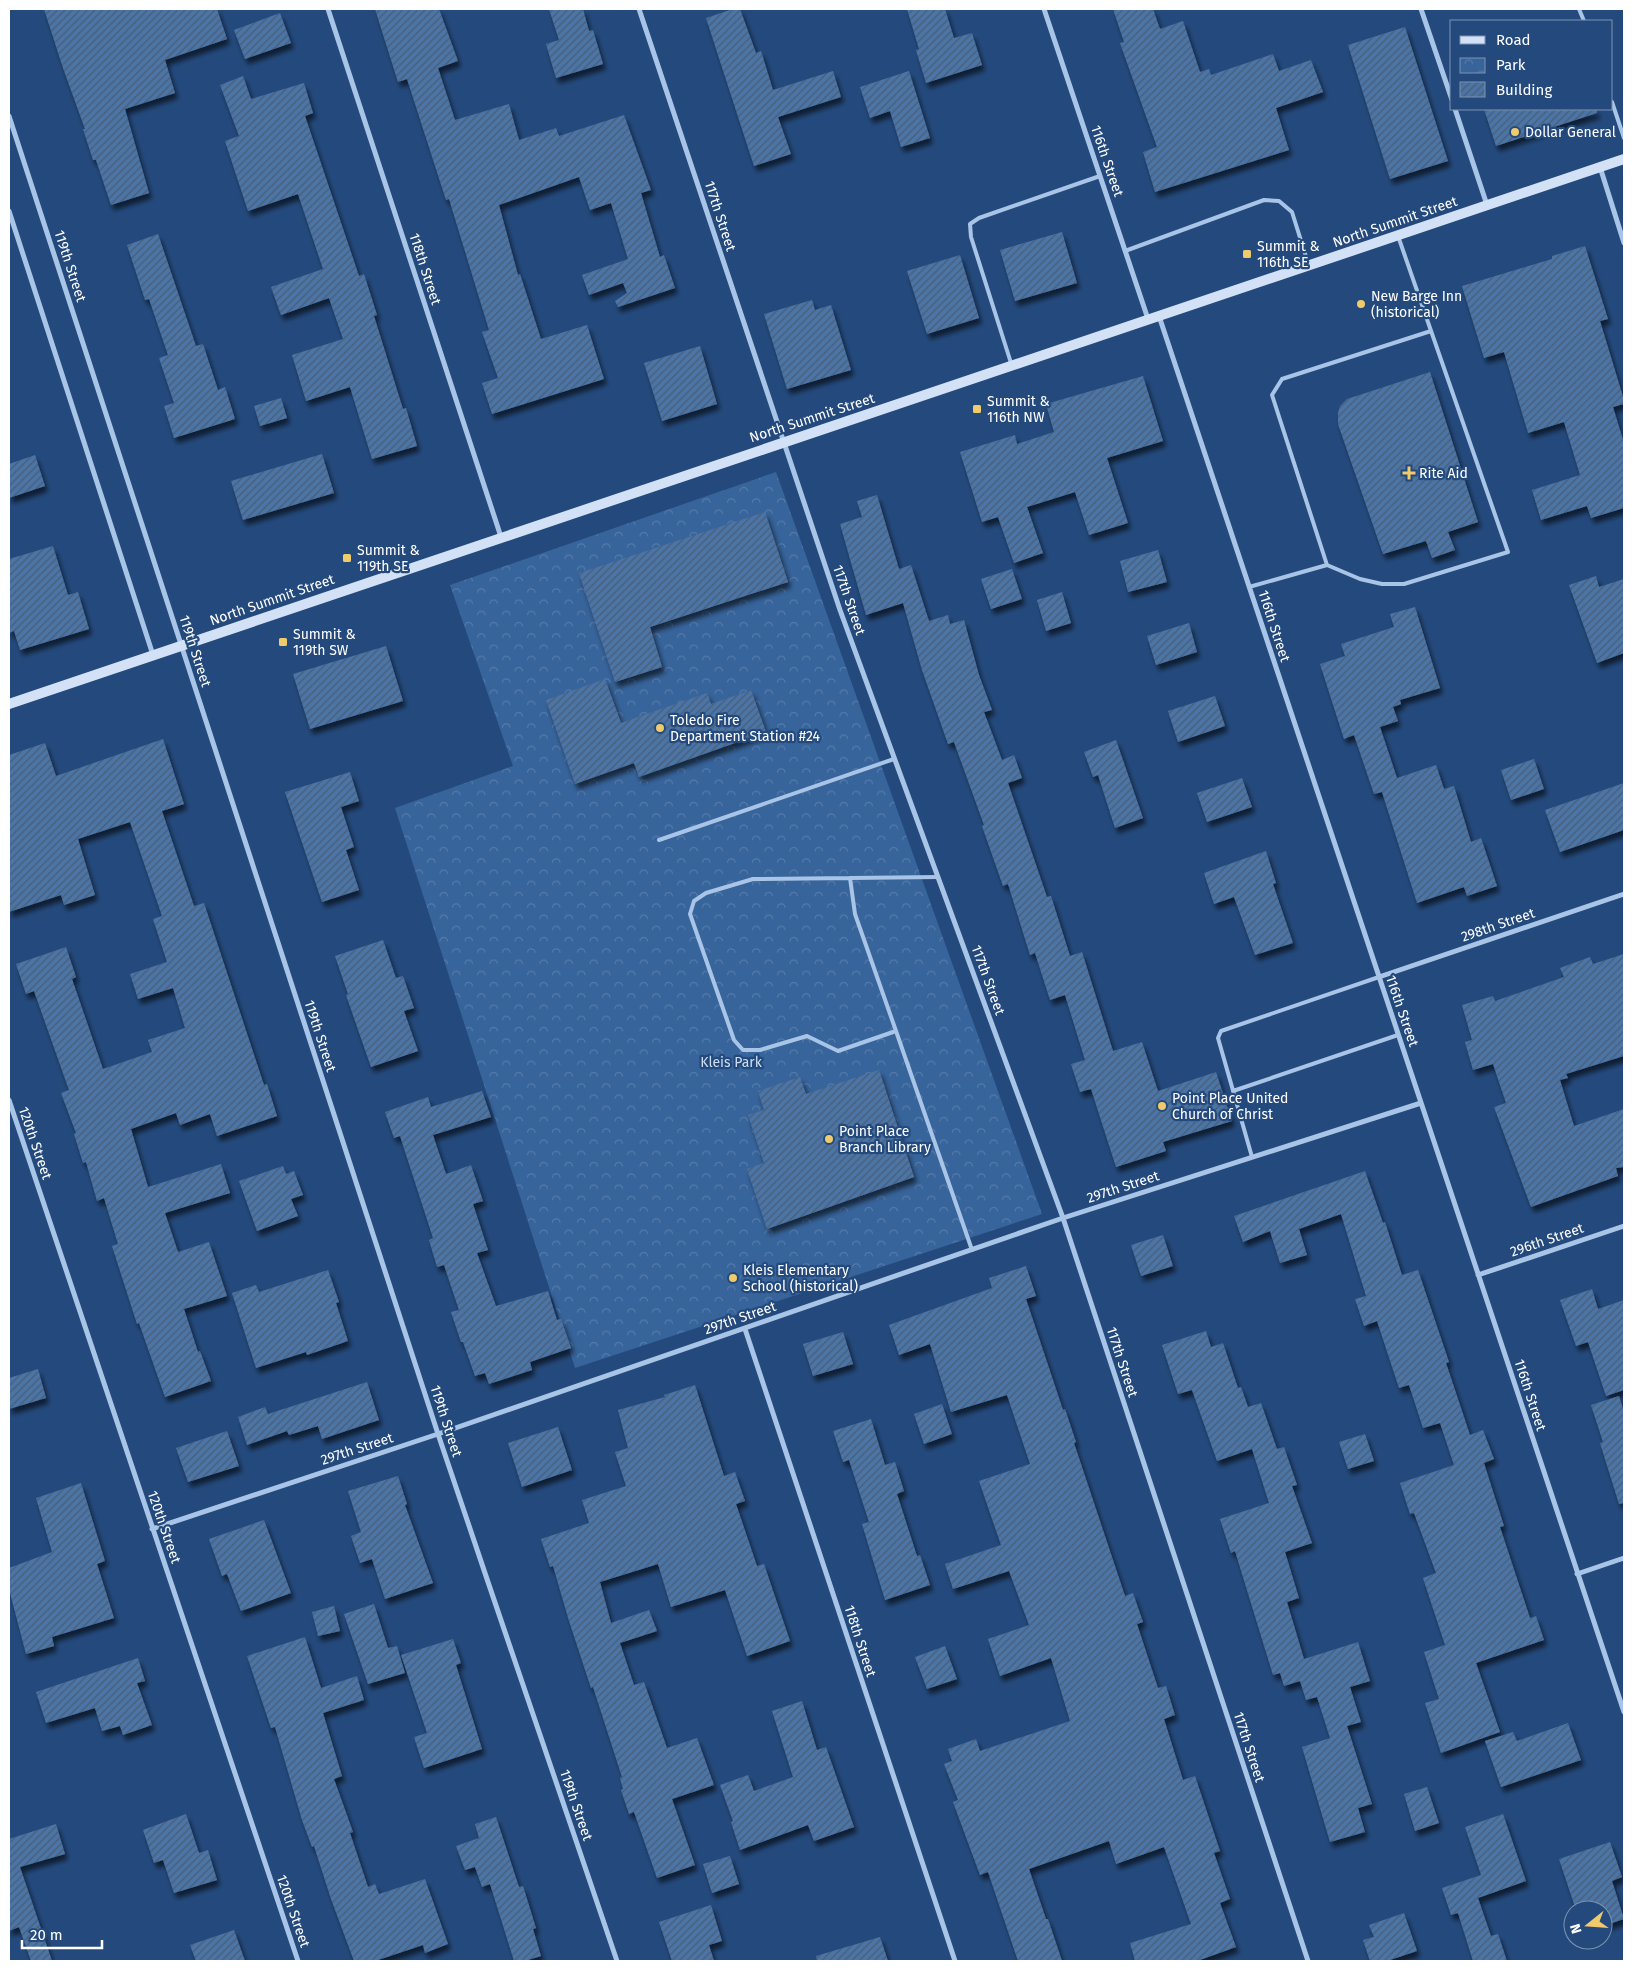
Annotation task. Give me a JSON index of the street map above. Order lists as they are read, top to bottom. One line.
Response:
{"streets":{"main road":["North Summit Street"],"street":["116th Street","117th Street","119th Street","118th Street","298th Street","120th Street","297th Street","296th Street"]},"crossings":[["116th Street","North Summit Street"],["116th Street","298th Street"],["116th Street","297th Street"],["116th Street","296th Street"],["117th Street","North Summit Street"],["117th Street","297th Street"],["North Summit Street","119th Street"],["North Summit Street","118th Street"],["119th Street","297th Street"],["118th Street","297th Street"],["120th Street","297th Street"]],"parks":["Kleis Park"],"places":{"other":["Dollar General","New Barge Inn (historical)","Toledo Fire Department Station #24","Point Place United Church of Christ","Point Place Branch Library","Kleis Elementary School (historical)"],"transit":["Summit & 116th SE","Summit & 116th NW","Summit & 119th SE","Summit & 119th SW"],"health":["Rite Aid"]},"legend":["Road","Park","Building"],"scale_bar":"20 m","north":"left"}
